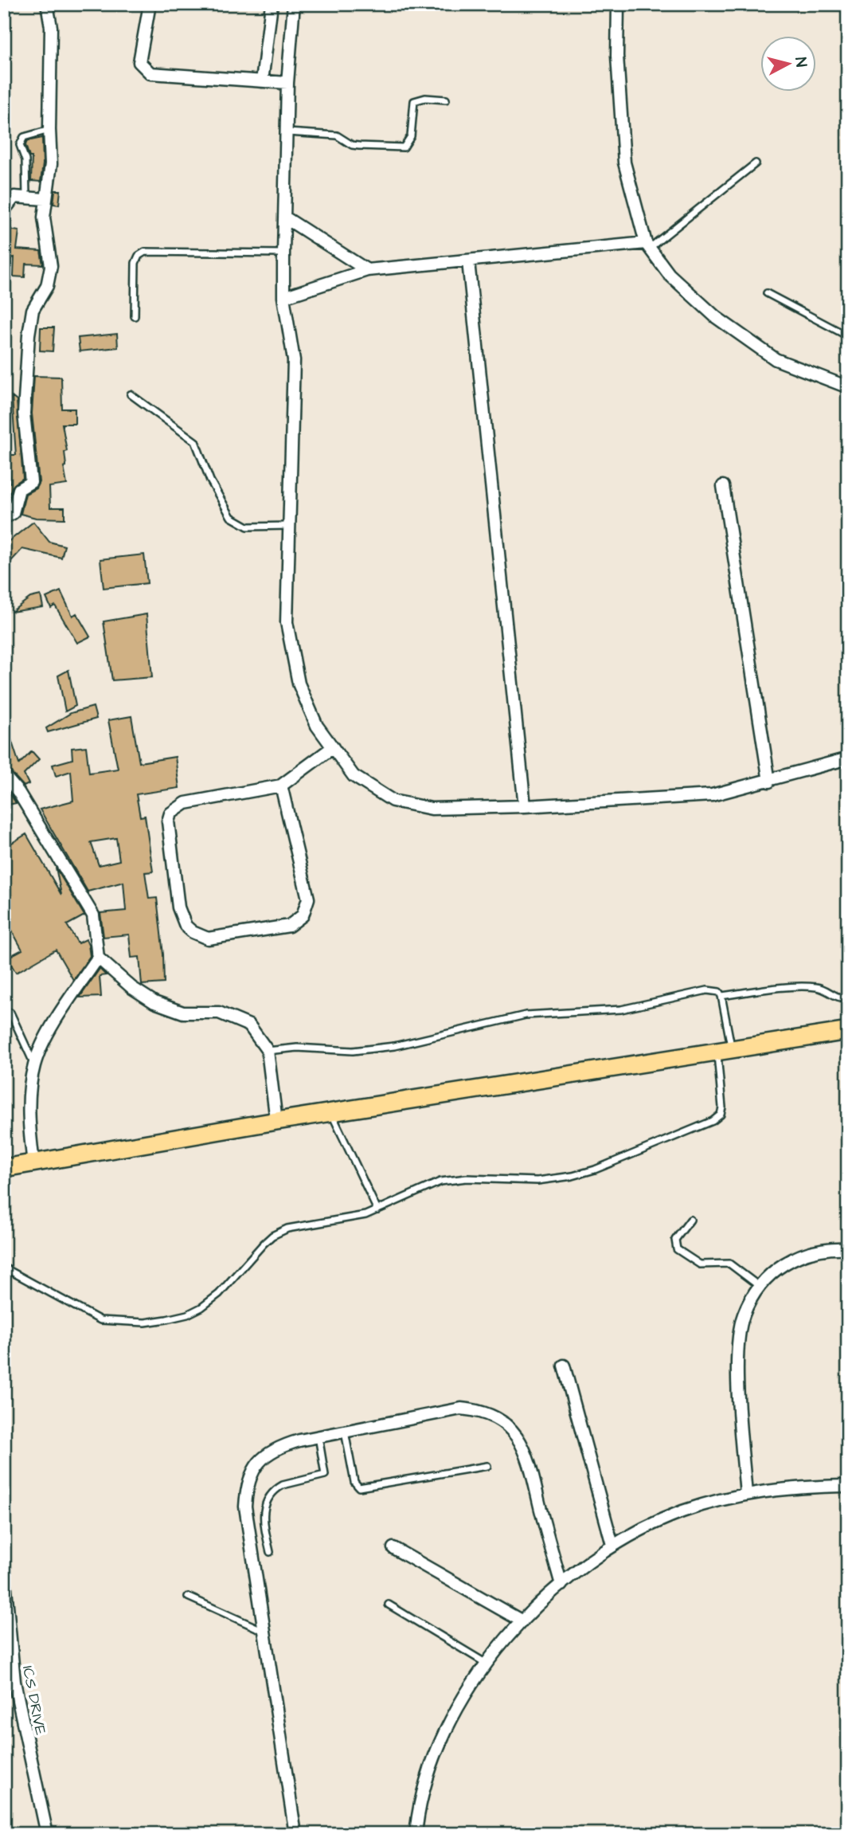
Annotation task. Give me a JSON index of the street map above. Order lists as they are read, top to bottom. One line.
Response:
{"streets":{"street":["ICS DRIVE"]},"north":"right"}
